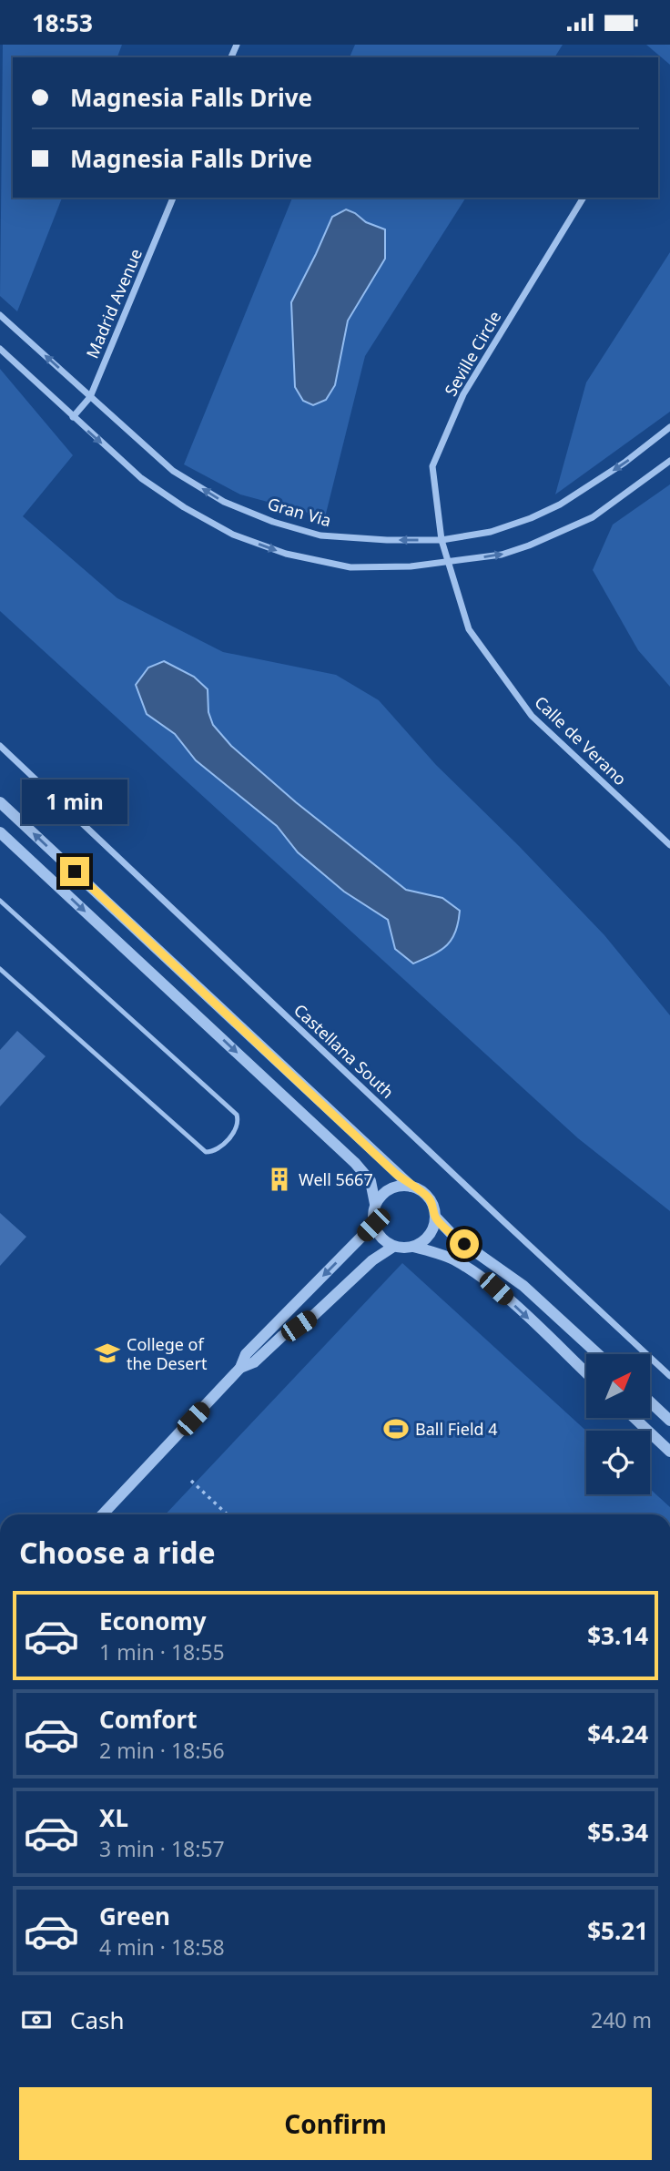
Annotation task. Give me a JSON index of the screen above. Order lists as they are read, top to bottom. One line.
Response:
{"streets":{"street":["Madrid Avenue","Seville Circle","Gran Via","Calle de Verano","Castellana South"]},"crossings":[["Madrid Avenue","Gran Via"],["Seville Circle","Gran Via"],["Seville Circle","Calle de Verano"],["Gran Via","Calle de Verano"]],"places":{"building":["Well 5667"],"school or university":["College of the Desert"],"sports":["Ball Field 4"]},"north":"top right","page":{"status":"18:53","banner":["Magnesia Falls Drive","Magnesia Falls Drive"],"bubble":"1 min","heading":"Choose a ride","list":[{"name":"Economy","note":"1 min · 18:55","value":"$3.14"},{"name":"Comfort","note":"2 min · 18:56","value":"$4.24"},{"name":"XL","note":"3 min · 18:57","value":"$5.34"},{"name":"Green","note":"4 min · 18:58","value":"$5.21"}],"pay":["Cash","240 m"],"buttons":"Confirm"}}
